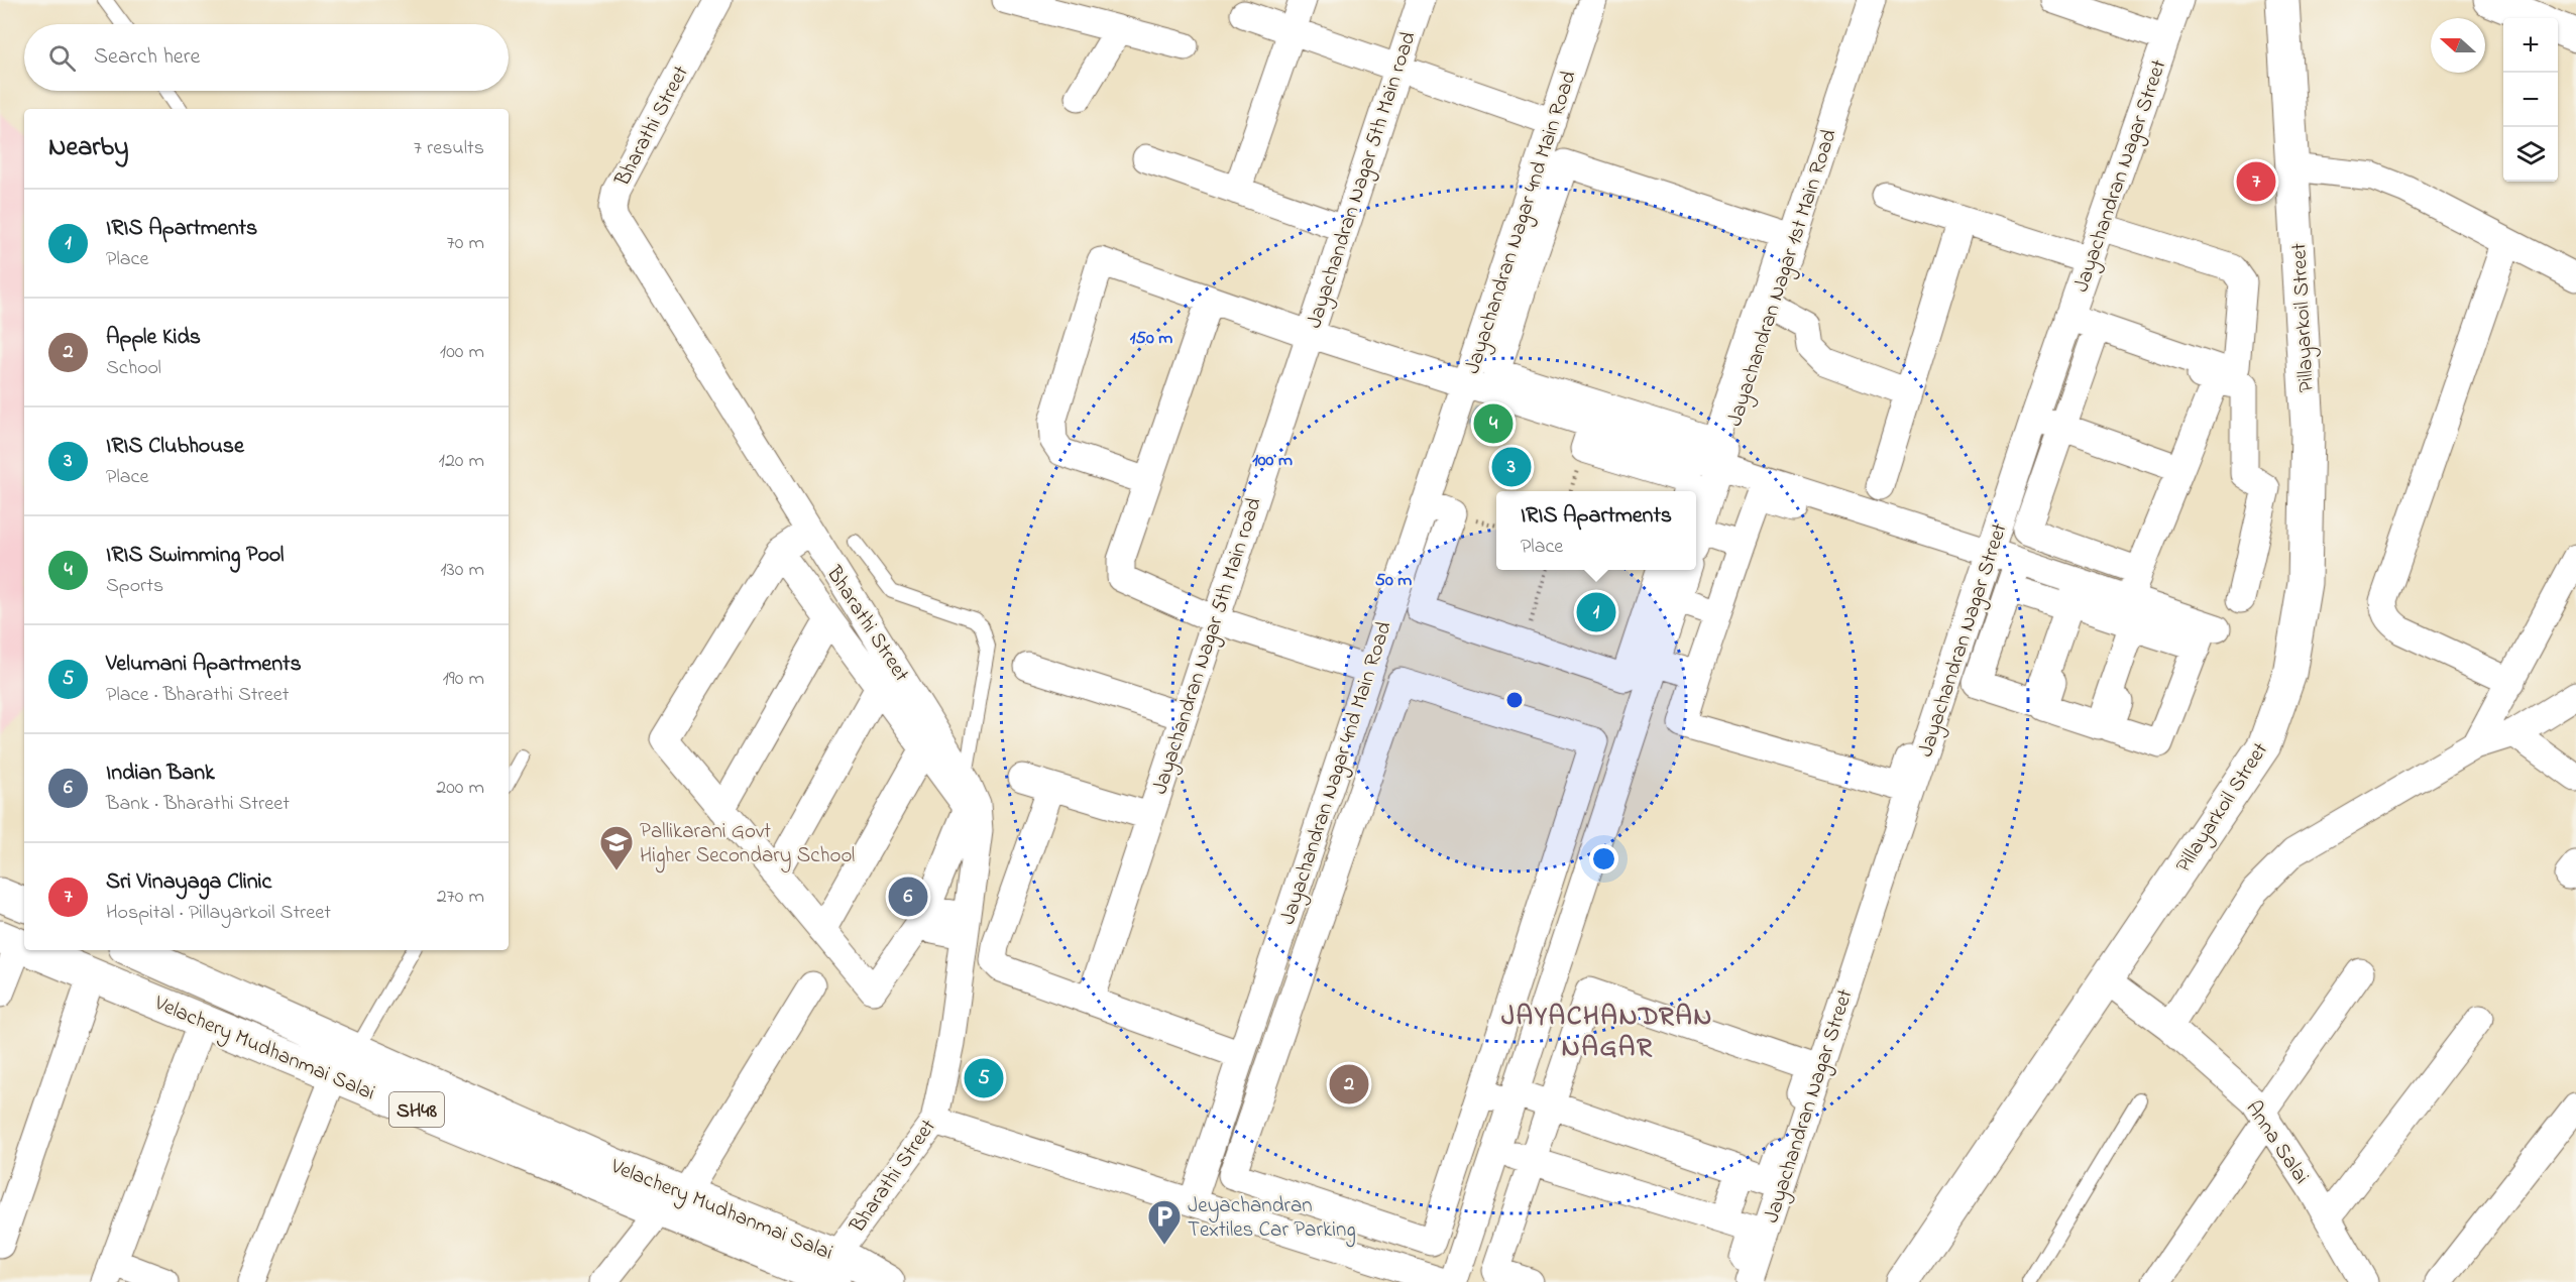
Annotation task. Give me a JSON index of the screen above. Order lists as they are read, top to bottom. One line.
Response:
{"streets":{"main road":["Pillayarkoil Street","Velachery Mudhanmai Salai","SH48"],"street":["Bharathi Street","Jayachandran Nagar Street","Jayachandran Nagar 5th Main road","Jayachandran Nagar 4nd Main Road","Jayachandran Nagar 1st Main Road","Anna Salai"]},"crossings":[["Bharathi Street","Velachery Mudhanmai Salai"],["Pillayarkoil Street","Anna Salai"]],"districts":["JAYACHANDRAN NAGAR"],"places":{"school or university":["Pallikarani Govt Higher Secondary School"],"parking":["Jeyachandran Textiles Car Parking"]},"north":"left","page":{"map_buttons":["+","−"],"search":"Search here","heading":["Nearby","7 results"],"pins":["7","4","3","1","6","5","2"],"list":[{"mark":"1","name":"IRIS Apartments","note":"Place","value":"70 m"},{"mark":"2","name":"Apple Kids","note":"School","value":"100 m"},{"mark":"3","name":"IRIS Clubhouse","note":"Place","value":"120 m"},{"mark":"4","name":"IRIS Swimming Pool","note":"Sports","value":"130 m"},{"mark":"5","name":"Velumani Apartments","note":"Place · Bharathi Street","value":"190 m"},{"mark":"6","name":"Indian Bank","note":"Bank · Bharathi Street","value":"200 m"},{"mark":"7","name":"Sri Vinayaga Clinic","note":"Hospital · Pillayarkoil Street","value":"270 m"}],"popup":["IRIS Apartments","Place"]},"rings":["150 m","100 m","50 m"]}
